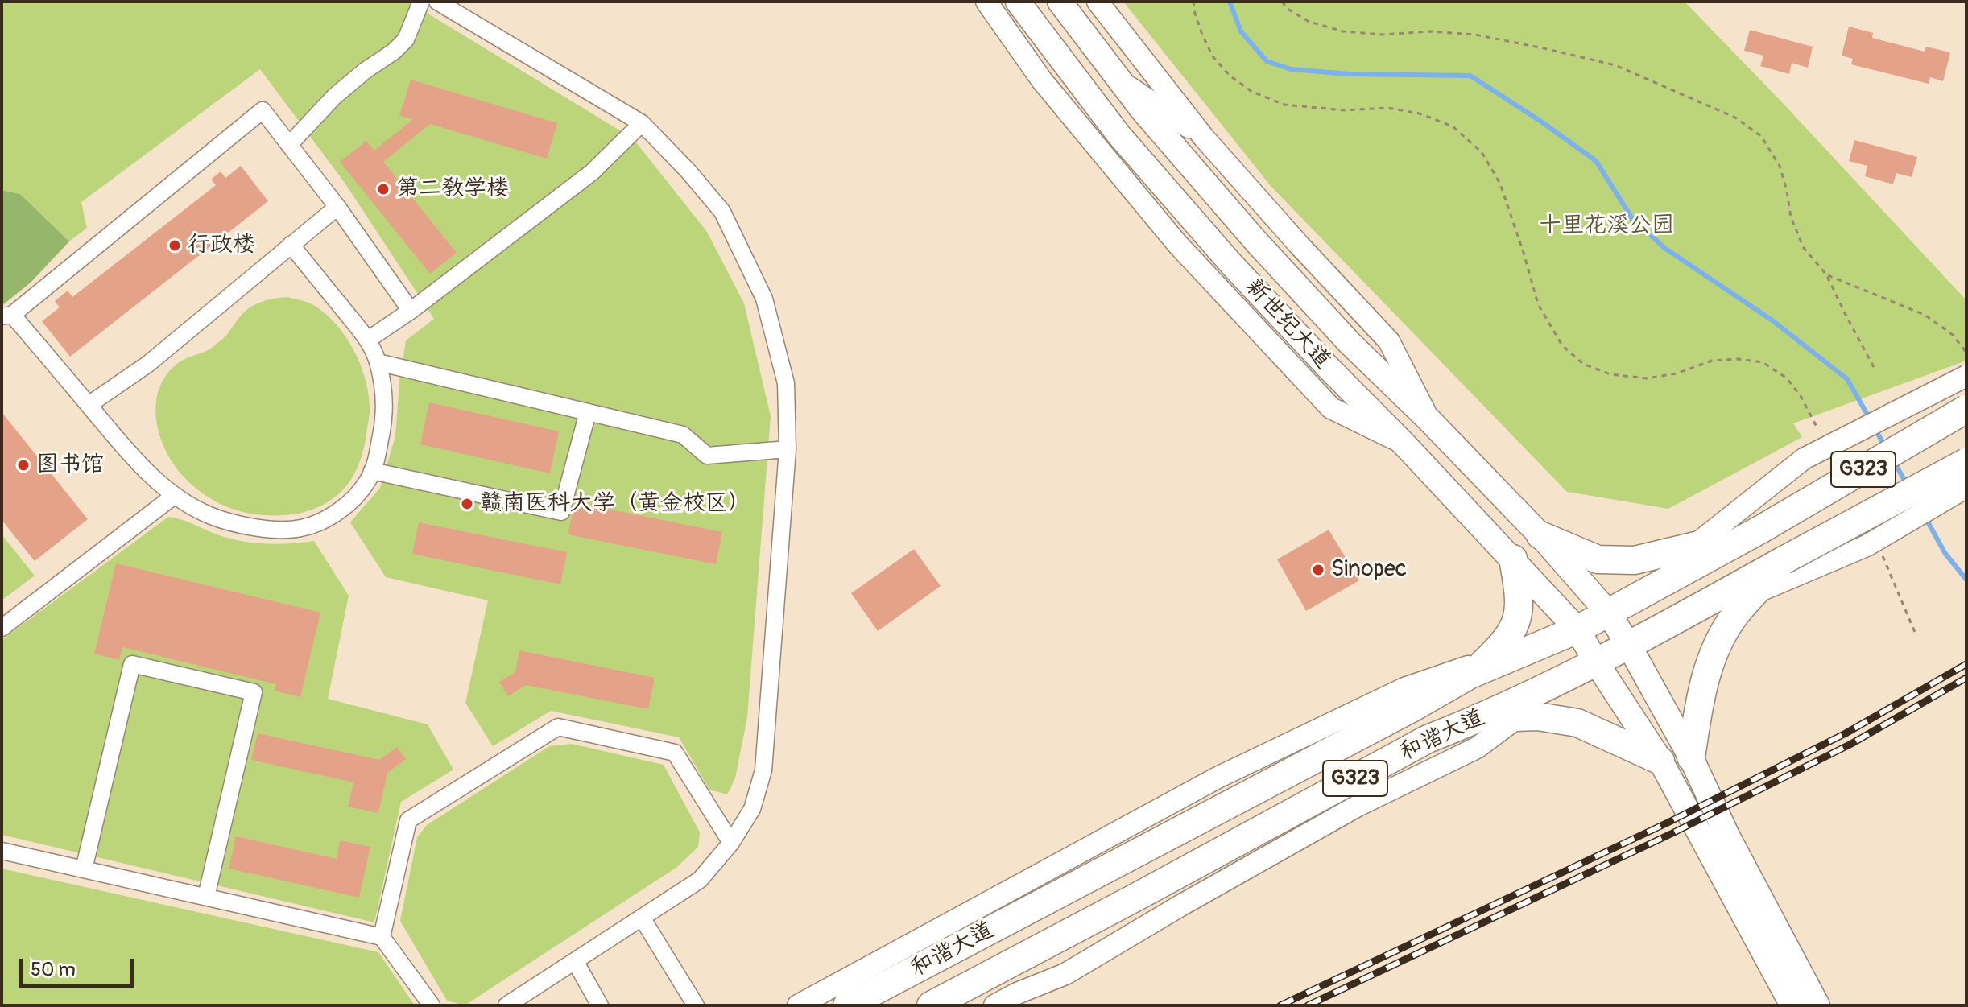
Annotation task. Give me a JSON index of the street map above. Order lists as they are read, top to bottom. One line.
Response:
{"streets":{"highway":["G323","和谐大道"],"main road":["新世纪大道"]},"crossings":[["新世纪大道","G323"],["新世纪大道","和谐大道"],["G323","和谐大道"]],"parks":["十里花溪公园"],"places":["第二教学楼","行政楼","图书馆","赣南医科大学（黄金校区）","Sinopec"],"scale_bar":"50 m"}
